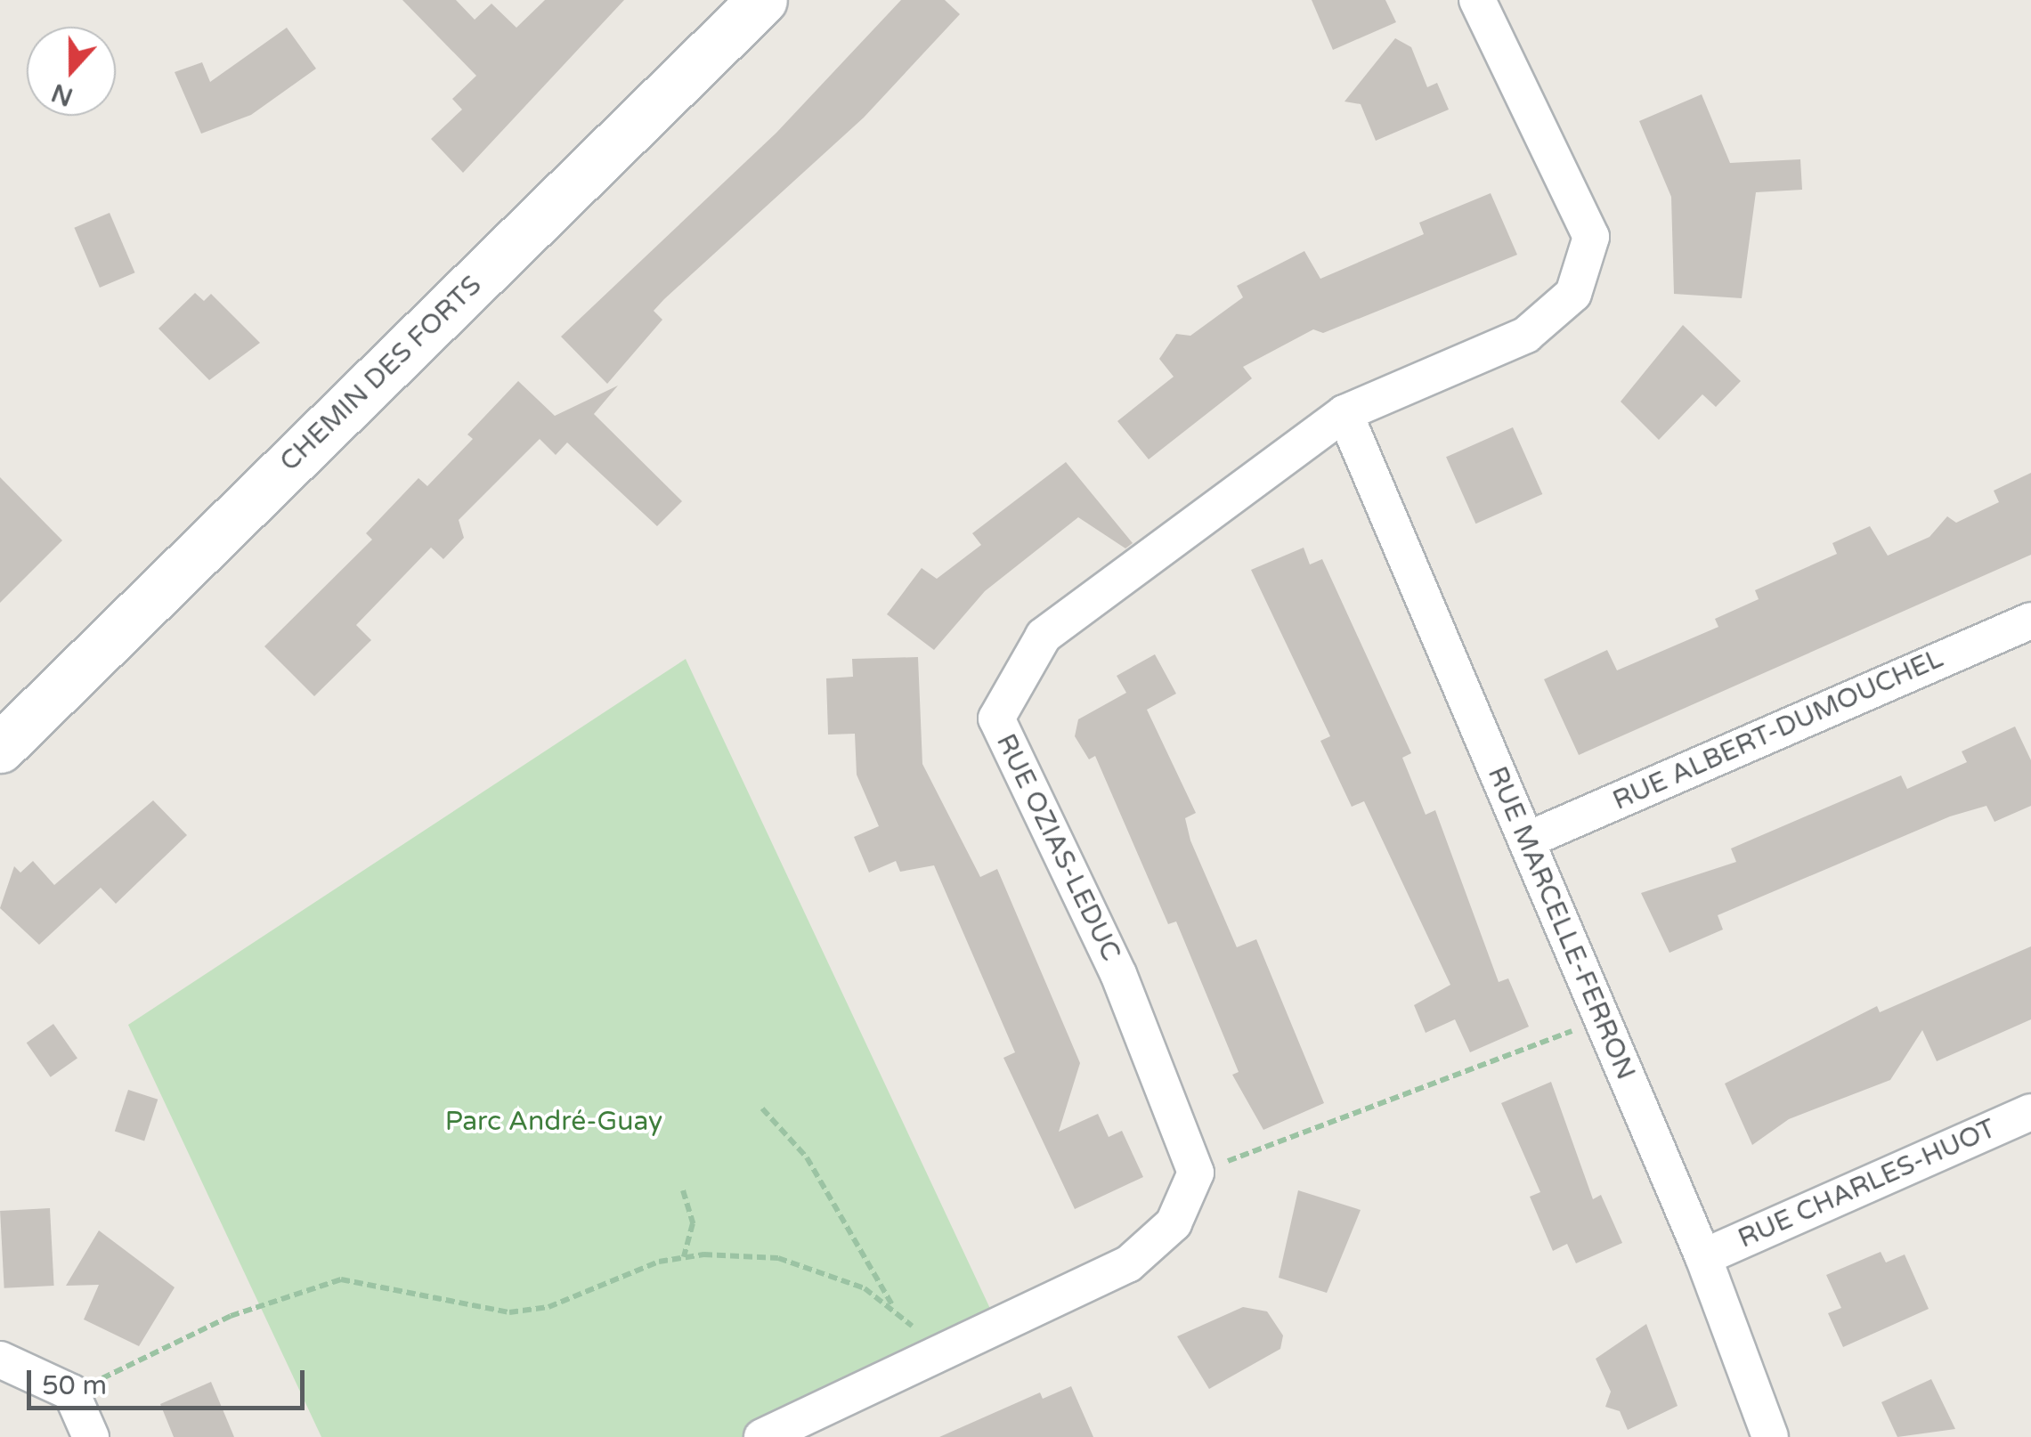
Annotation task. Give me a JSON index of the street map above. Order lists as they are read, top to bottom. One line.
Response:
{"streets":{"street":["CHEMIN DES FORTS","RUE ALBERT-DUMOUCHEL","RUE OZIAS-LEDUC","RUE MARCELLE-FERRON","RUE CHARLES-HUOT"]},"crossings":[["RUE ALBERT-DUMOUCHEL","RUE MARCELLE-FERRON"],["RUE OZIAS-LEDUC","RUE MARCELLE-FERRON"],["RUE MARCELLE-FERRON","RUE CHARLES-HUOT"]],"parks":["Parc André-Guay"],"scale_bar":"50 m","north":"bottom"}
